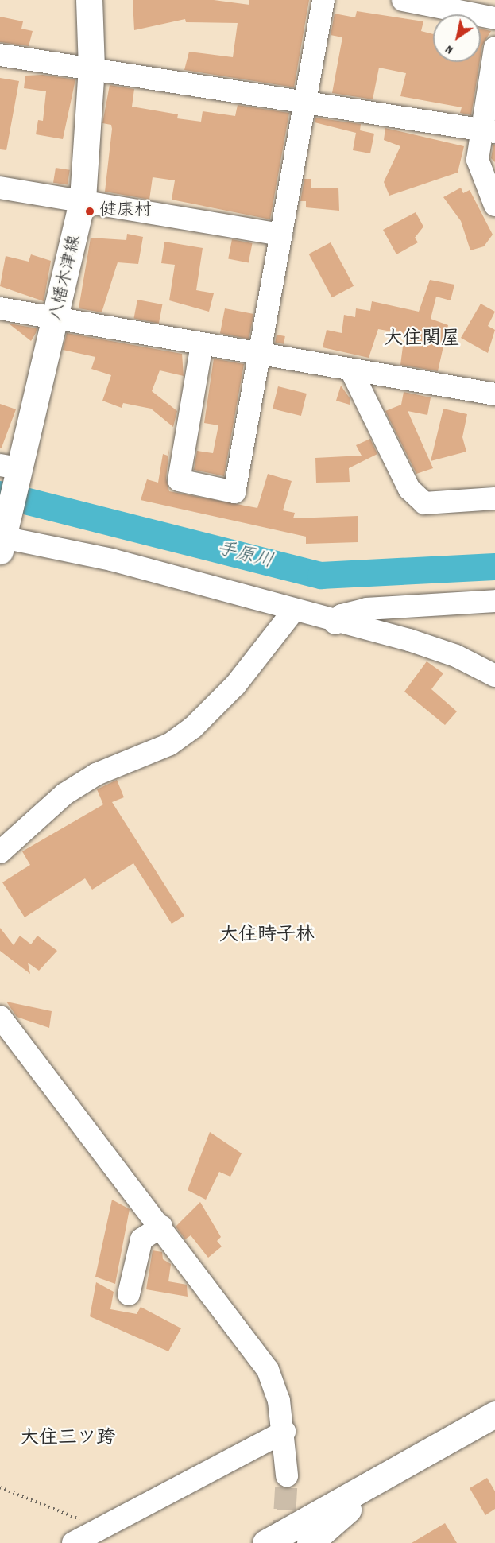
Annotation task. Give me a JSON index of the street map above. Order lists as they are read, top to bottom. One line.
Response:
{"streets":{"main road":["八幡木津線"]},"districts":["大住関屋","大住時子林","大住三ツ跨"],"water":["手原川"],"places":["健康村"],"north":"bottom left"}
